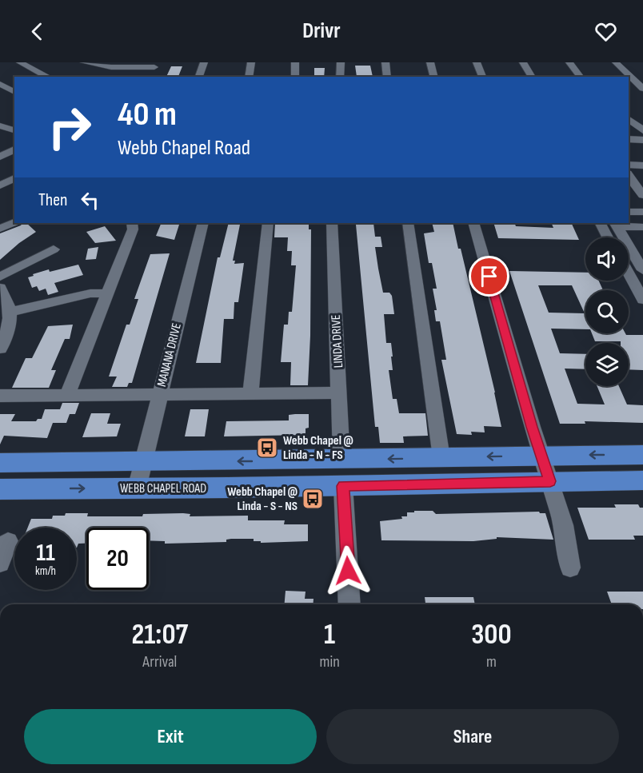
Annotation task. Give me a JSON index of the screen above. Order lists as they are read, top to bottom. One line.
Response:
{"streets":{"main road":["WEBB CHAPEL ROAD"],"street":["LINDA DRIVE","MANANA DRIVE"]},"crossings":[["LINDA DRIVE","WEBB CHAPEL ROAD"],["MANANA DRIVE","WEBB CHAPEL ROAD"]],"places":{"bus stop":["Webb Chapel @ Linda - N - FS","Webb Chapel @ Linda - S - NS"]},"page":{"header":"Drivr","turn":["40 m","Webb Chapel Road"],"then":"Then","speed":"11 km/h","limit":"20","eta":["21:07","Arrival","1","min","300","m"],"buttons":["Exit","Share"]}}
